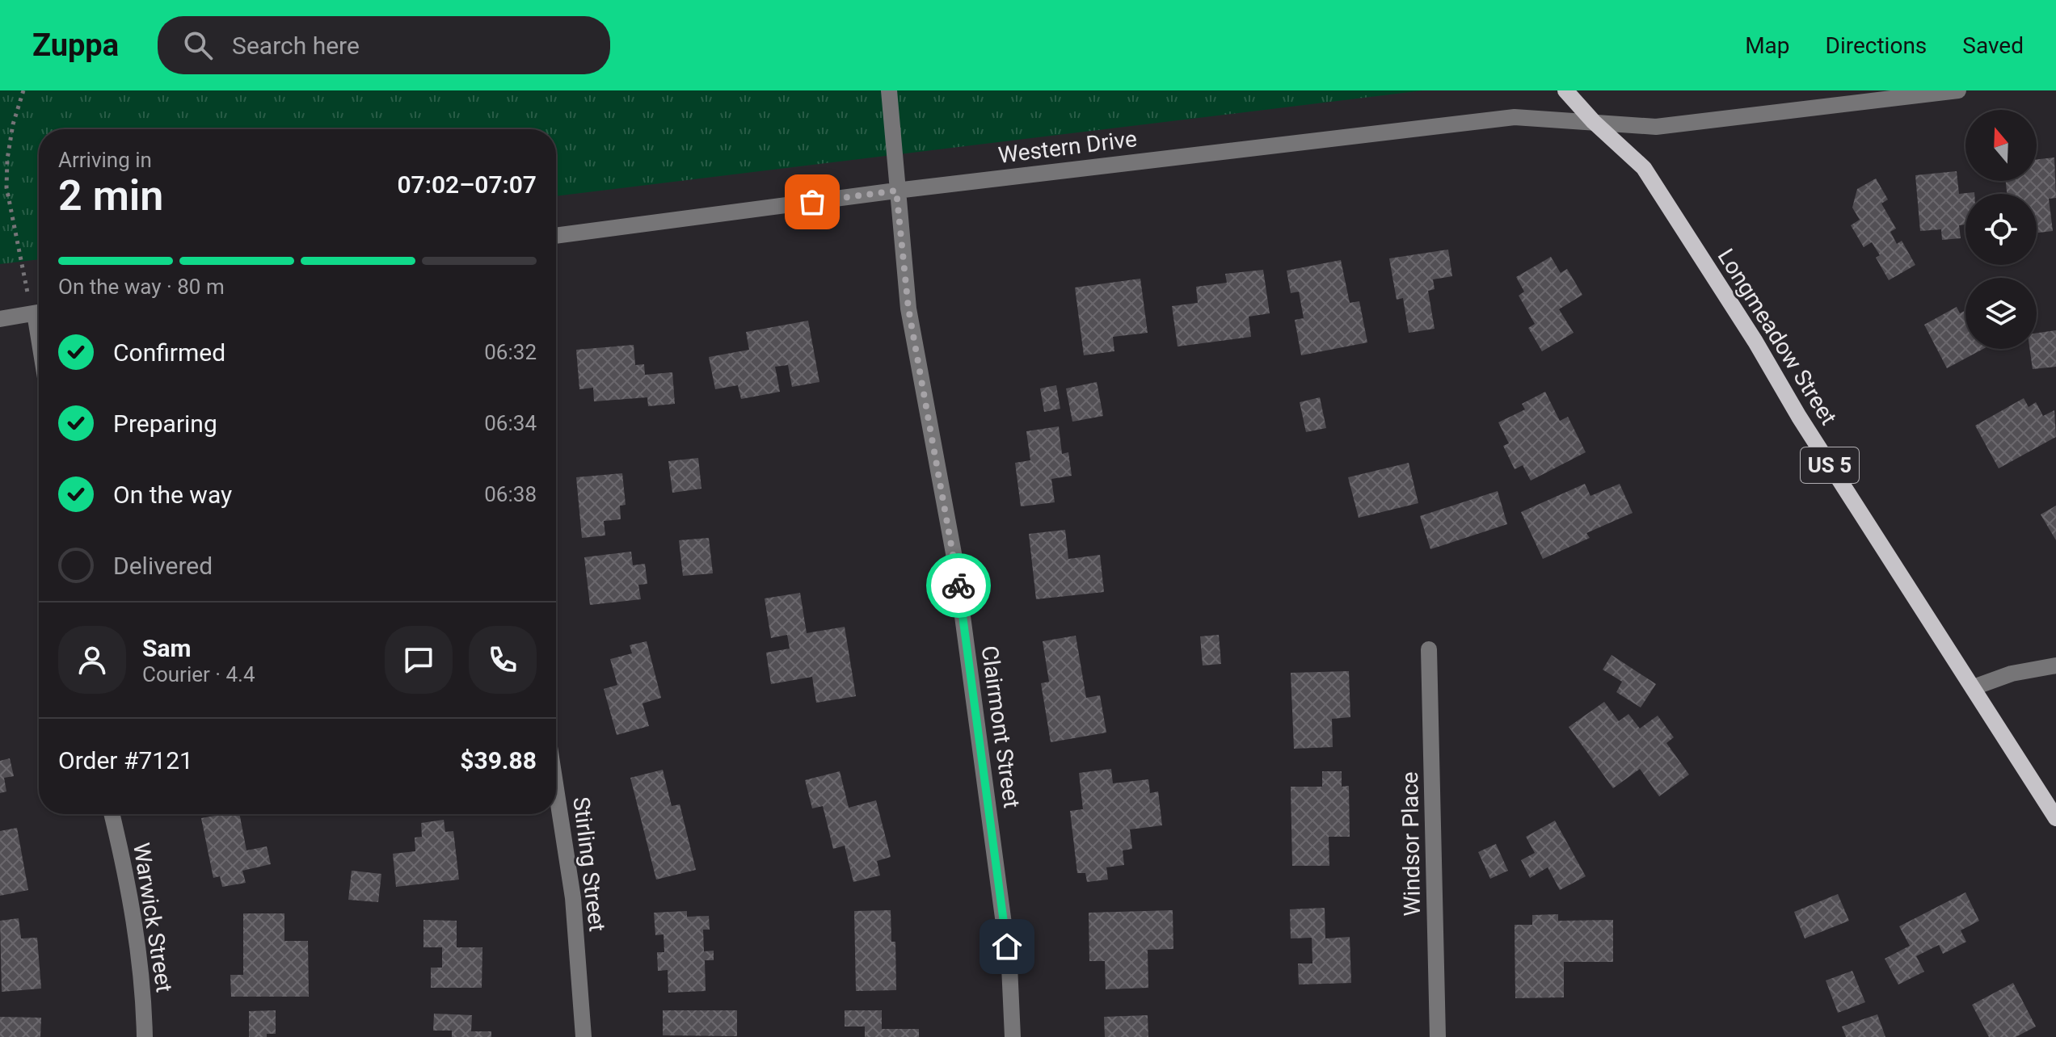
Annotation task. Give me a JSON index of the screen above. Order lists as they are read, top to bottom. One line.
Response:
{"streets":{"main road":["Longmeadow Street","US 5"],"street":["Western Drive","Clairmont Street","Windsor Place","Stirling Street","Warwick Street"]},"crossings":[["Western Drive","Longmeadow Street"],["Western Drive","Clairmont Street"]],"north":"top","page":{"header":"Zuppa","search":"Search here","nav":["Map","Directions","Saved"],"heading":["2 min","Arriving in","07:02–07:07"],"panel":["Sam","Courier · 4.4","Order #7121","$39.88"],"bar":"On the way · 80 m","list":[["Confirmed","06:32"],["Preparing","06:34"],["On the way","06:38"],"Delivered"]}}
